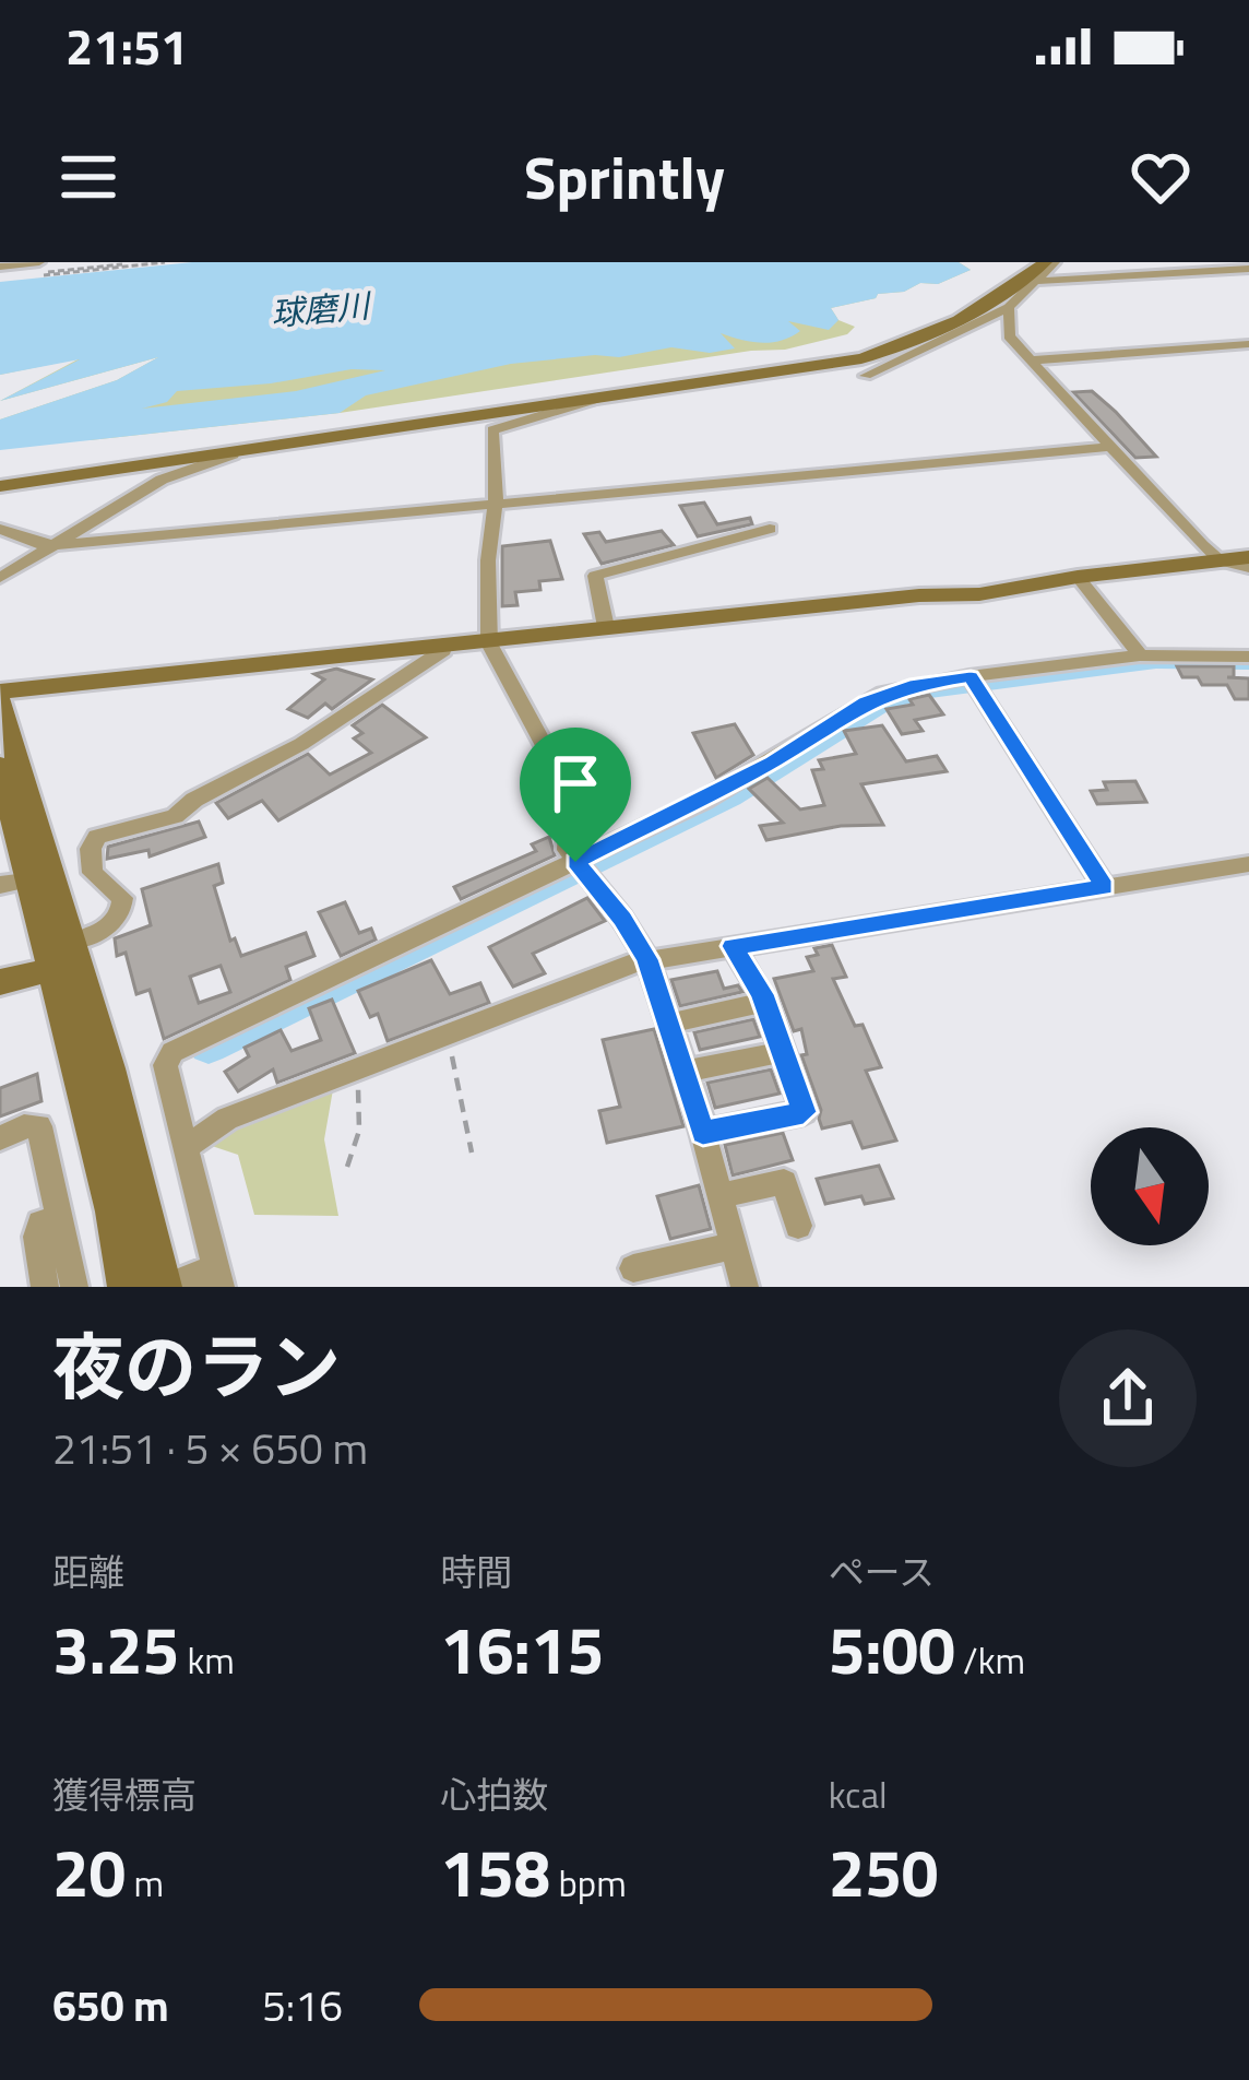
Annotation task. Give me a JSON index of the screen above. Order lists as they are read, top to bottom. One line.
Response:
{"water":["球磨川"],"north":"bottom","page":{"status":"21:51","header":"Sprintly","heading":["夜のラン","21:51 · 5 × 650 m"],"stats":[["距離","3.25 km"],["時間","16:15"],["ペース","5:00 /km"],["獲得標高","20 m"],["心拍数","158 bpm"],["kcal","250"]],"list":[{"name":"650 m","note":"5:16"}]}}
